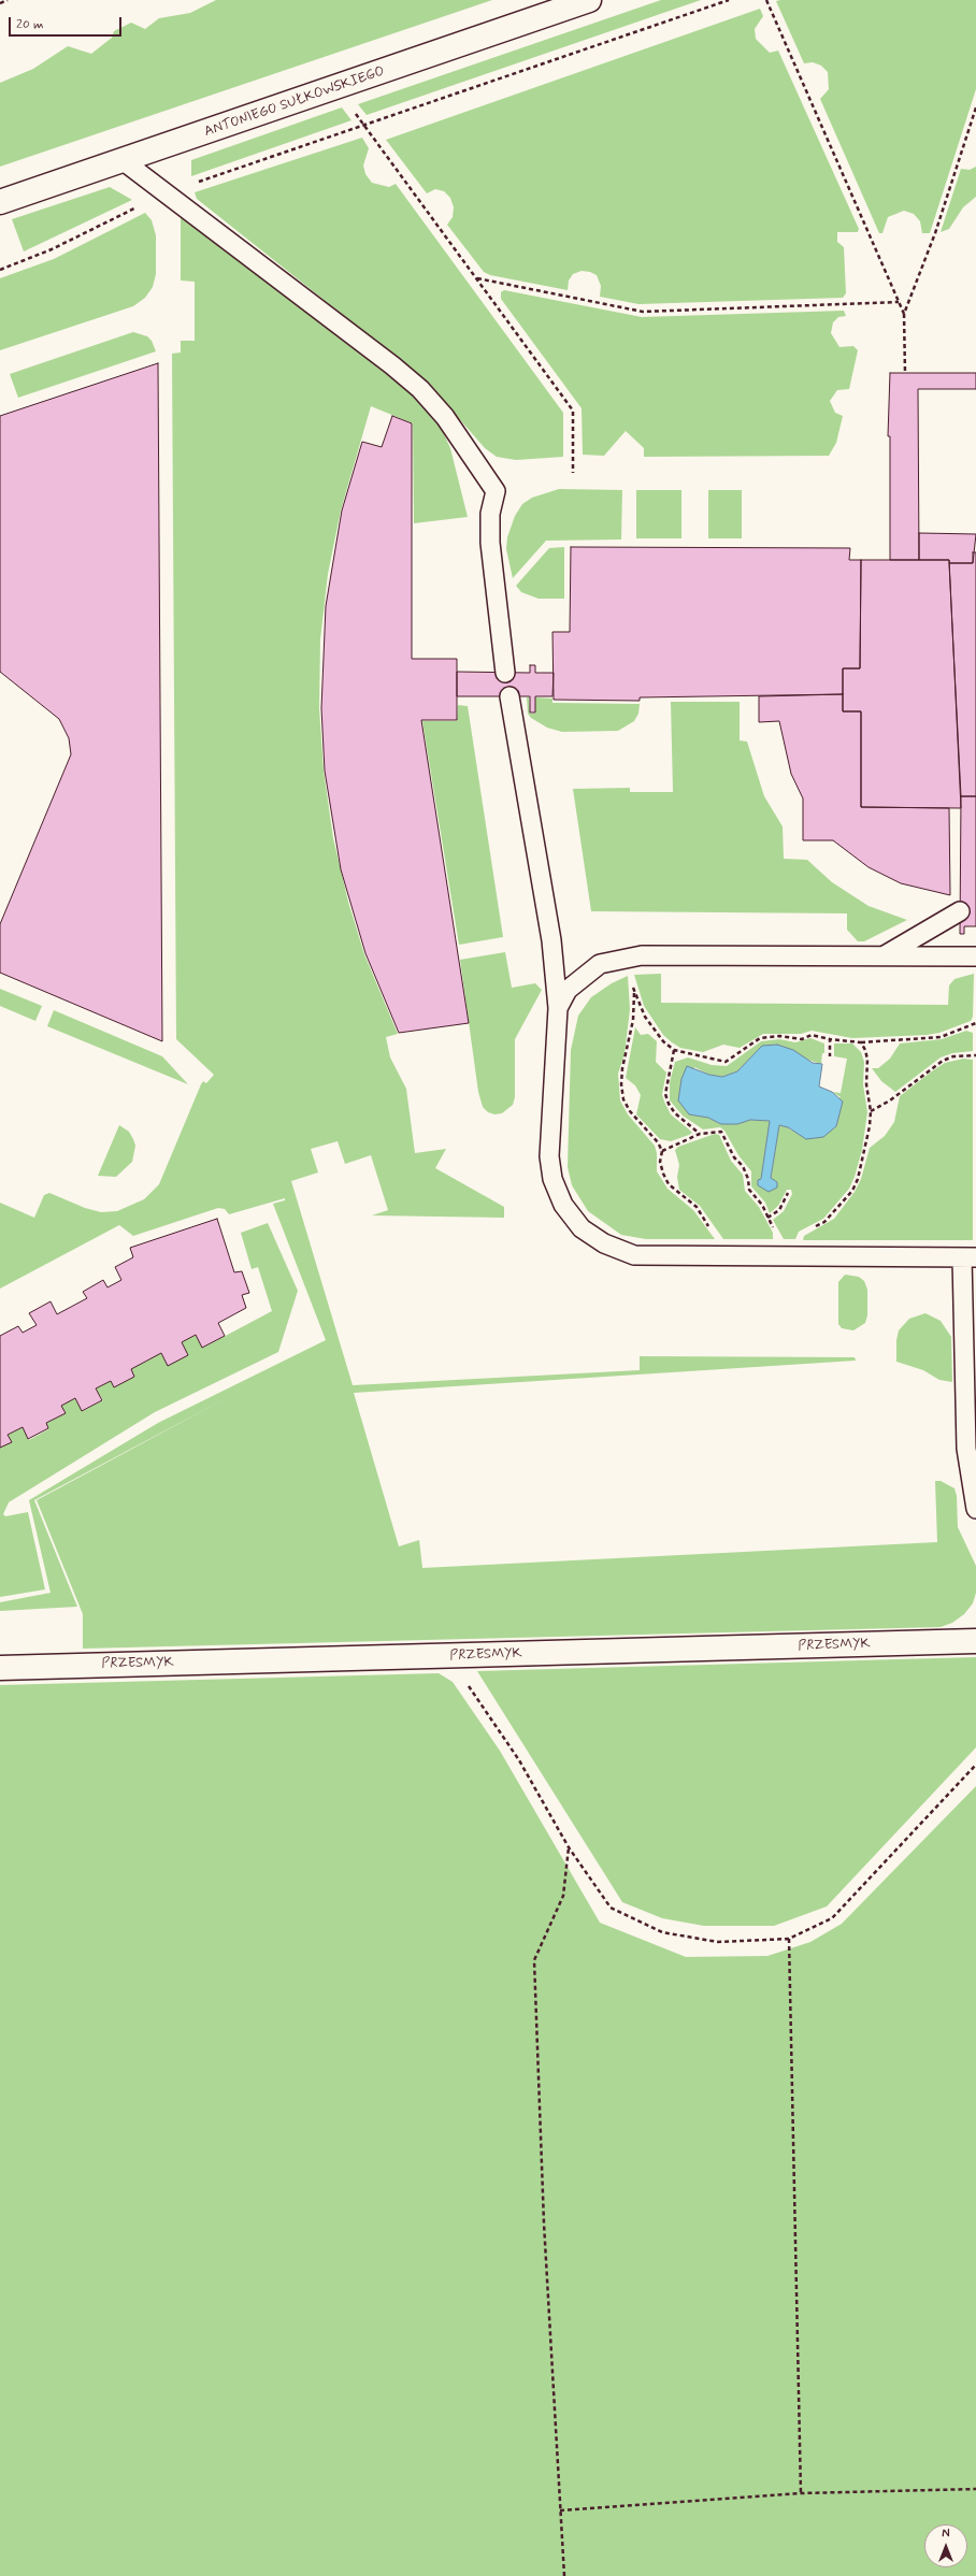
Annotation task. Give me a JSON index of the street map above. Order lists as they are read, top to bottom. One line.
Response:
{"streets":{"street":["ANTONIEGO SUŁKOWSKIEGO","PRZESMYK"]},"scale_bar":"20 m","north":"top"}
